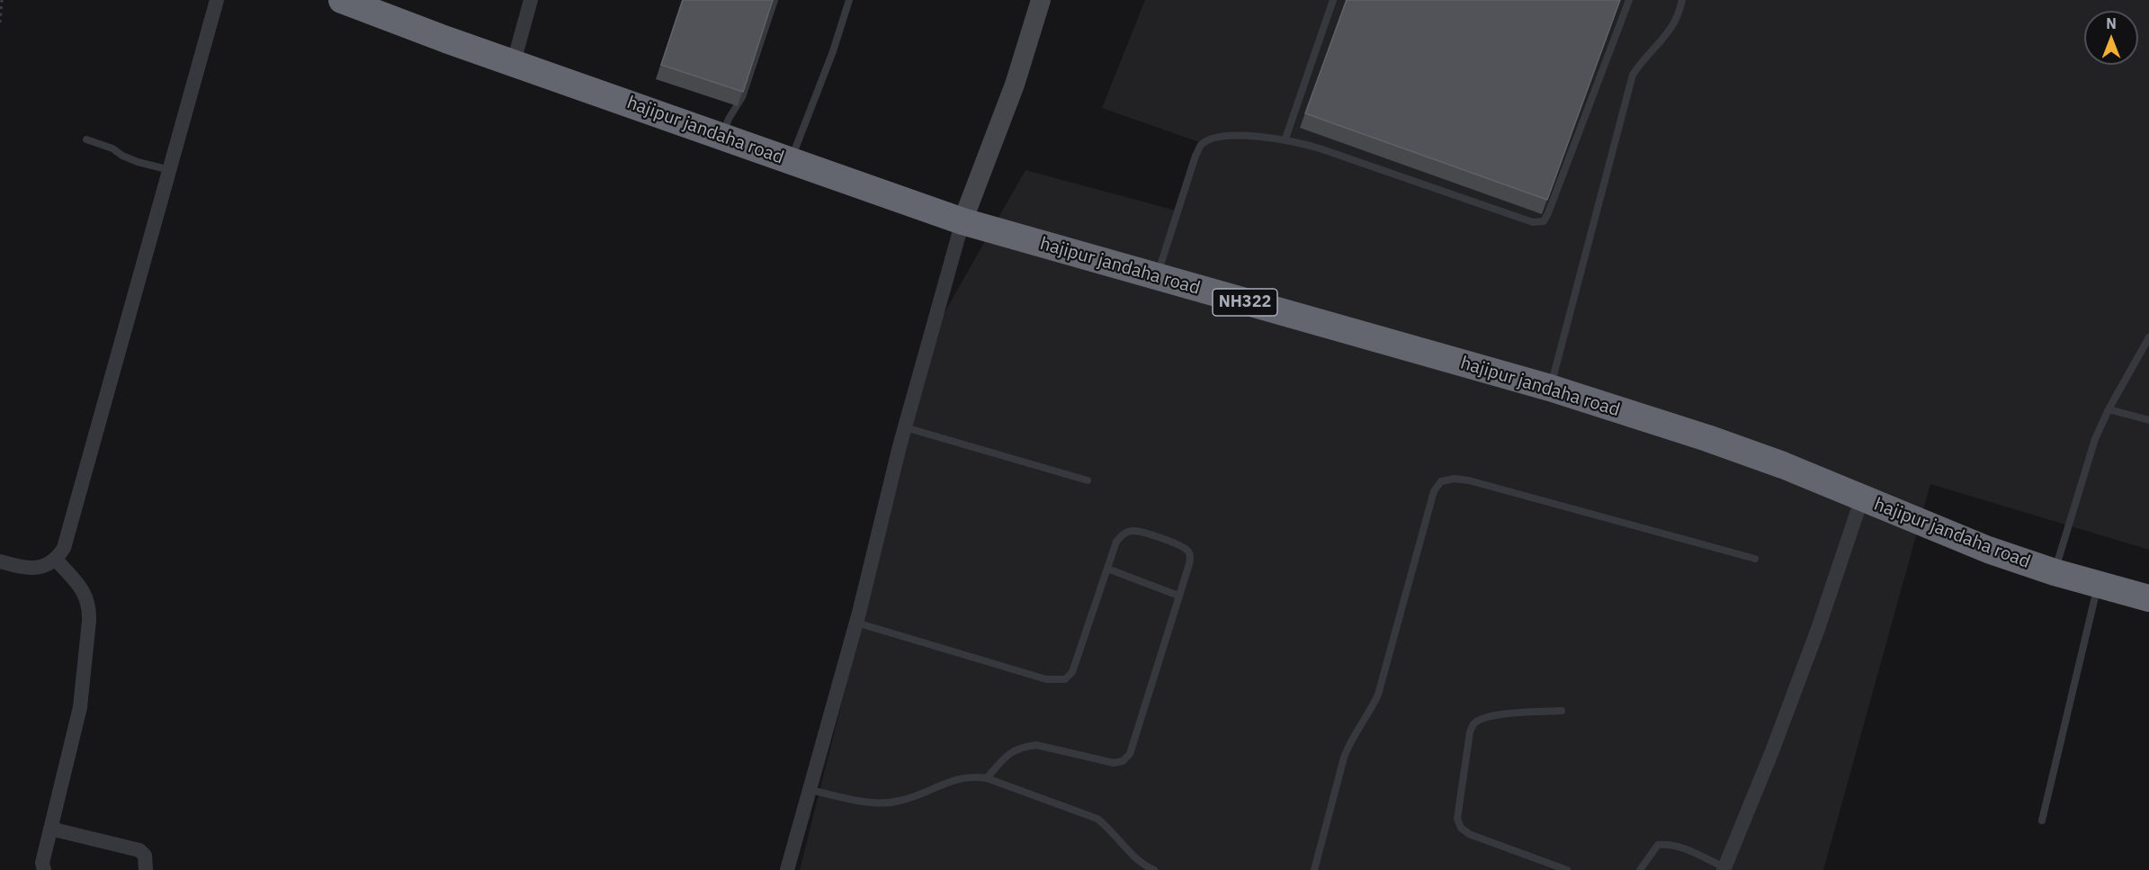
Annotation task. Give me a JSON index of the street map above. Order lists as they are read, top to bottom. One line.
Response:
{"streets":{"highway":["hajipur jandaha road","NH322"]},"north":"top"}
